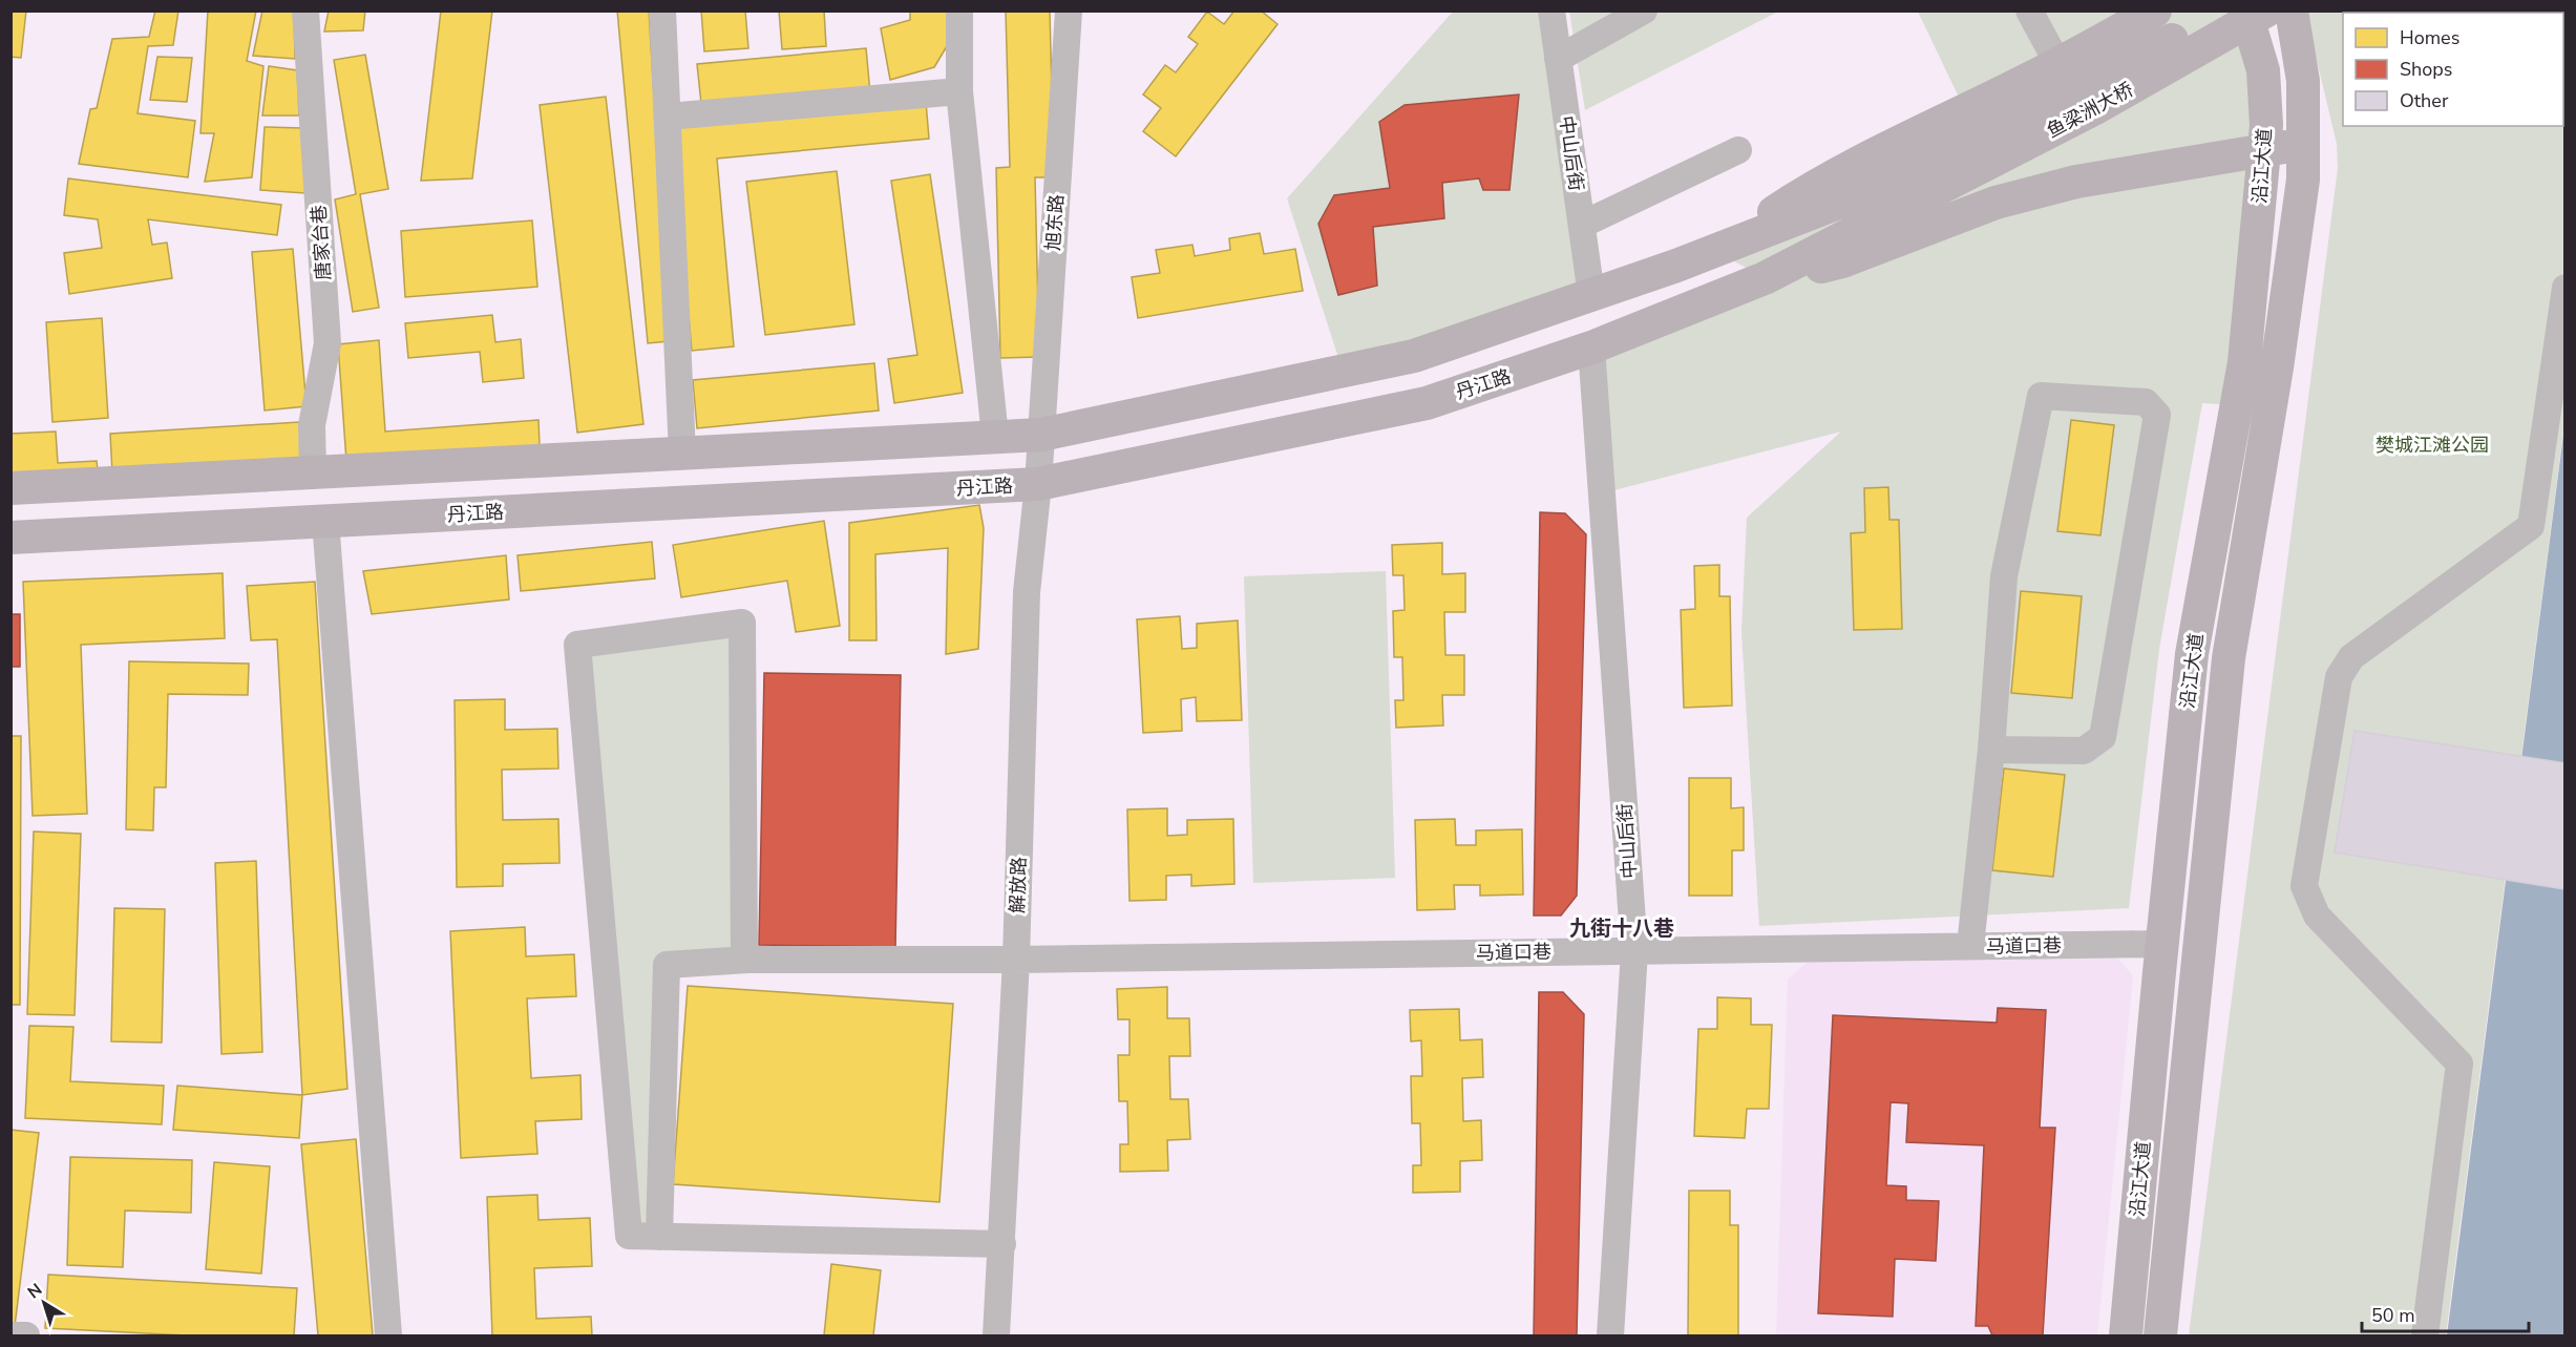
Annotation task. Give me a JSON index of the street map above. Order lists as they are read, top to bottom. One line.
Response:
{"streets":{"main road":["鱼梁洲大桥","沿江大道","丹江路"],"street":["中山后街","旭东路","唐家台巷","解放路","马道口巷"]},"crossings":[["鱼梁洲大桥","丹江路"],["中山后街","丹江路"],["中山后街","马道口巷"],["沿江大道","马道口巷"],["旭东路","解放路"],["丹江路","解放路"],["解放路","马道口巷"]],"districts":["九街十八巷"],"parks":["樊城江滩公园"],"legend":["Homes","Shops","Other"],"scale_bar":"50 m","north":"top left"}
